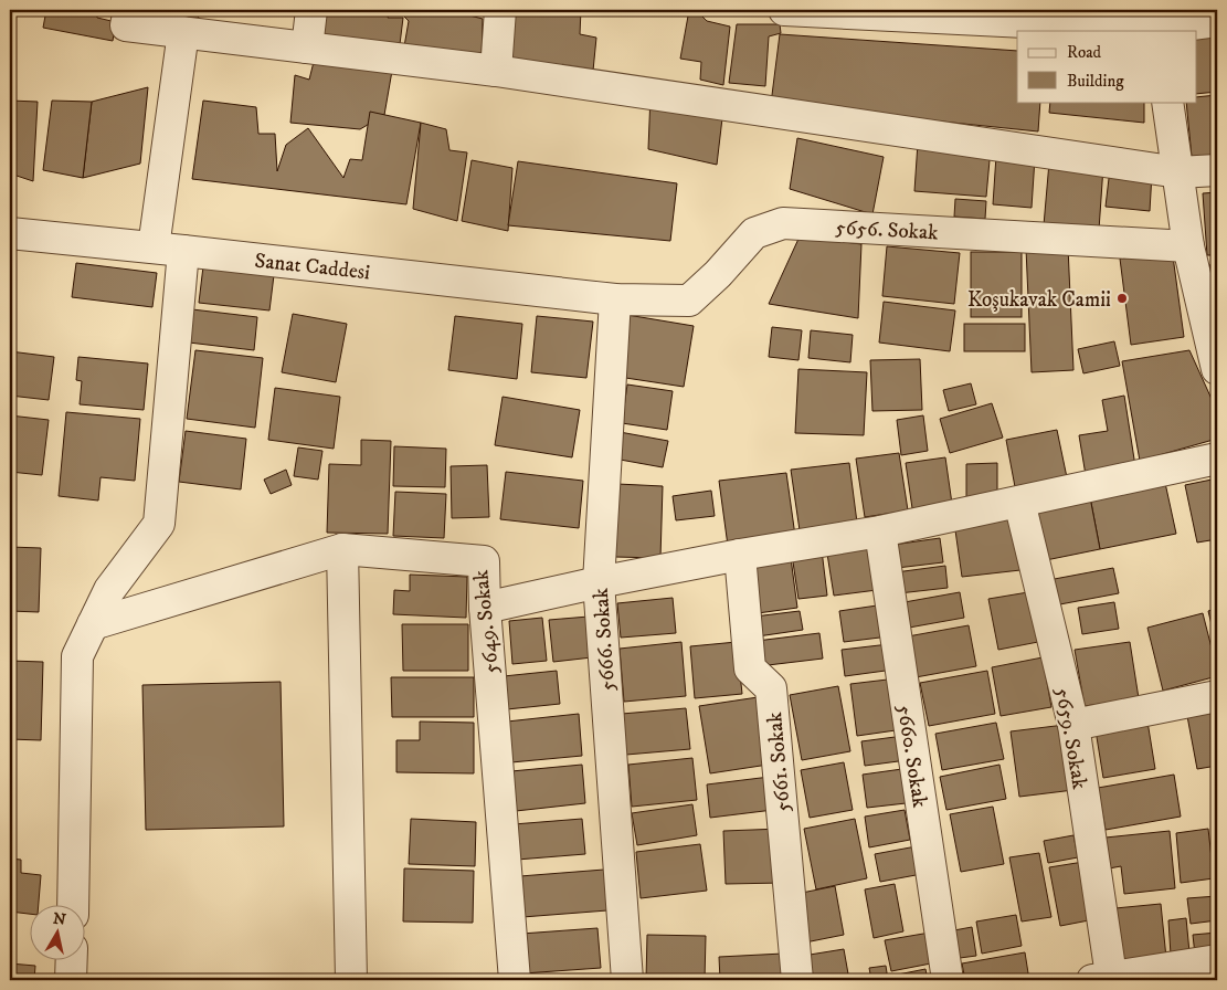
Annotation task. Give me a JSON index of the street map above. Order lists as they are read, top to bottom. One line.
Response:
{"streets":{"street":["5656. Sokak","Sanat Caddesi","5649. Sokak","5666. Sokak","5659. Sokak","5660. Sokak","5661. Sokak"]},"crossings":[["5656. Sokak","Sanat Caddesi"],["5656. Sokak","5666. Sokak"],["Sanat Caddesi","5666. Sokak"]],"places":["Koşukavak Camii"],"legend":["Road","Building"],"north":"top"}
